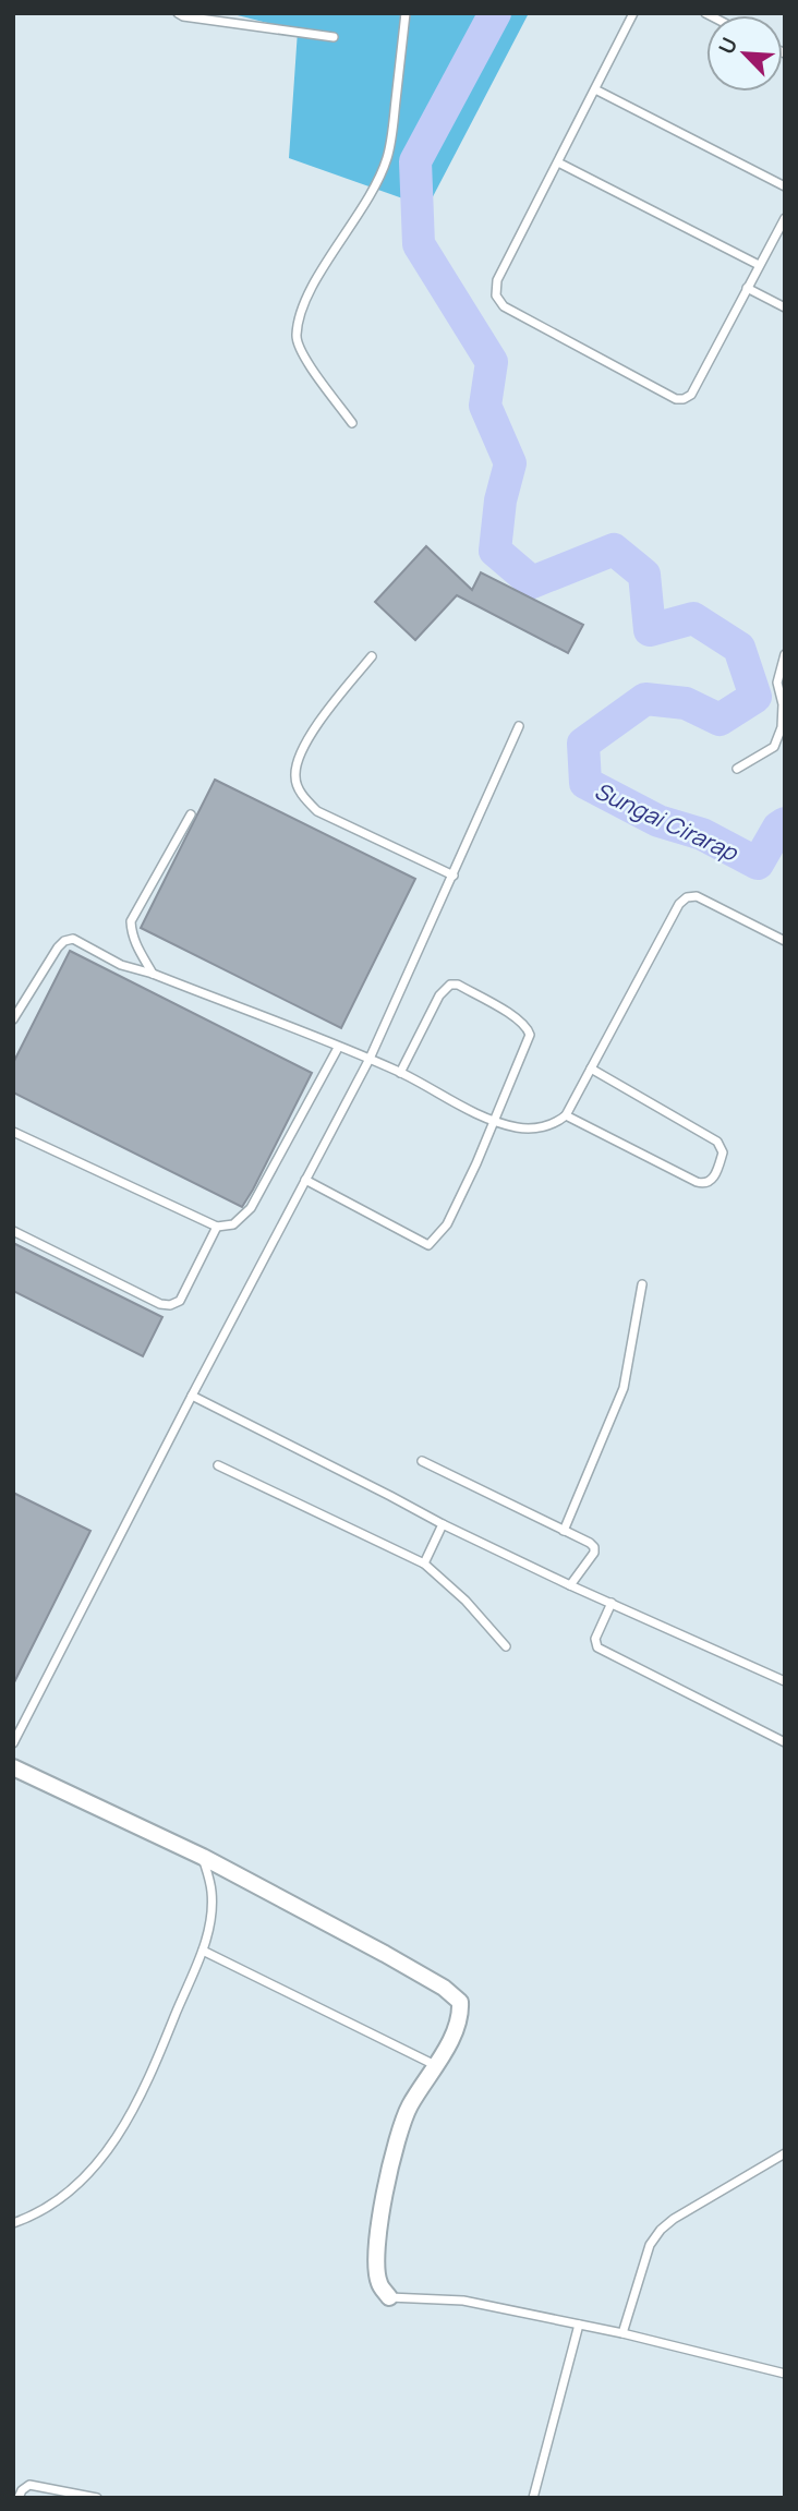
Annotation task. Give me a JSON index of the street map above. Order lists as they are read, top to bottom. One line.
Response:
{"water":["Sungai Cirarap"],"north":"top left"}
